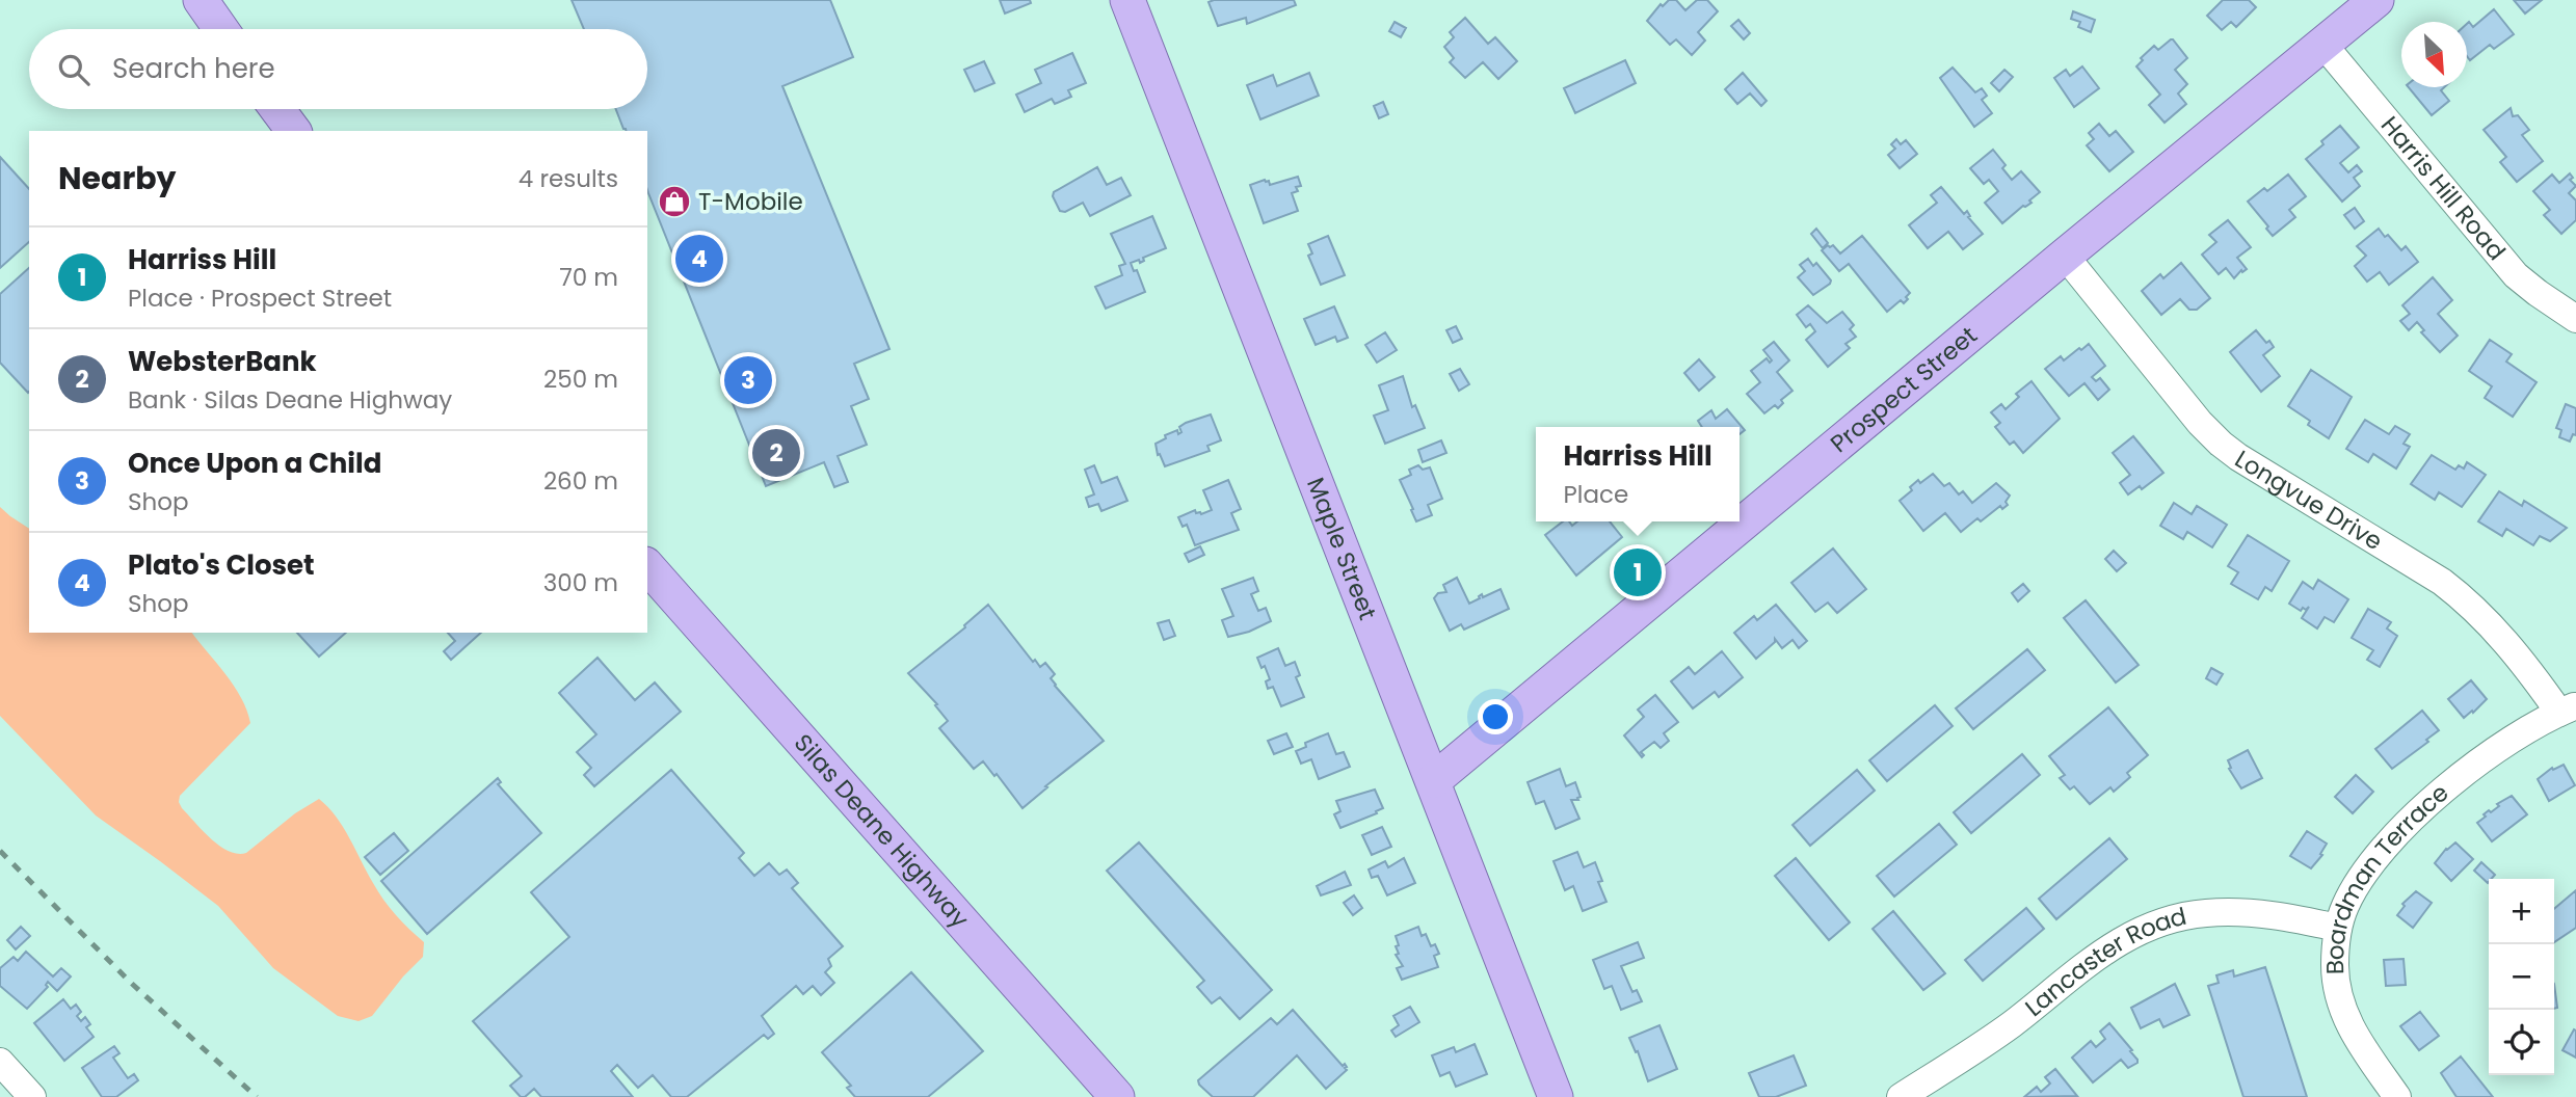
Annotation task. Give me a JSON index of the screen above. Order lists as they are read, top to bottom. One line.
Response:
{"streets":{"main road":["Prospect Street","Maple Street","Silas Deane Highway"],"street":["Harris Hill Road","Longvue Drive","Boardman Terrace","Lancaster Road"]},"crossings":[["Harris Hill Road","Prospect Street"],["Prospect Street","Longvue Drive"],["Prospect Street","Maple Street"],["Longvue Drive","Boardman Terrace"],["Boardman Terrace","Lancaster Road"]],"places":{"shop":["T-Mobile"]},"north":"bottom right","page":{"search":"Search here","heading":["Nearby","4 results"],"list":[{"mark":"1","name":"Harriss Hill","note":"Place · Prospect Street","value":"70 m"},{"mark":"2","name":"WebsterBank","note":"Bank · Silas Deane Highway","value":"250 m"},{"mark":"3","name":"Once Upon a Child","note":"Shop","value":"260 m"},{"mark":"4","name":"Plato's Closet","note":"Shop","value":"300 m"}],"pins":["4","3","2","1"],"popup":["Harriss Hill","Place"],"map_buttons":["+","−"]}}
